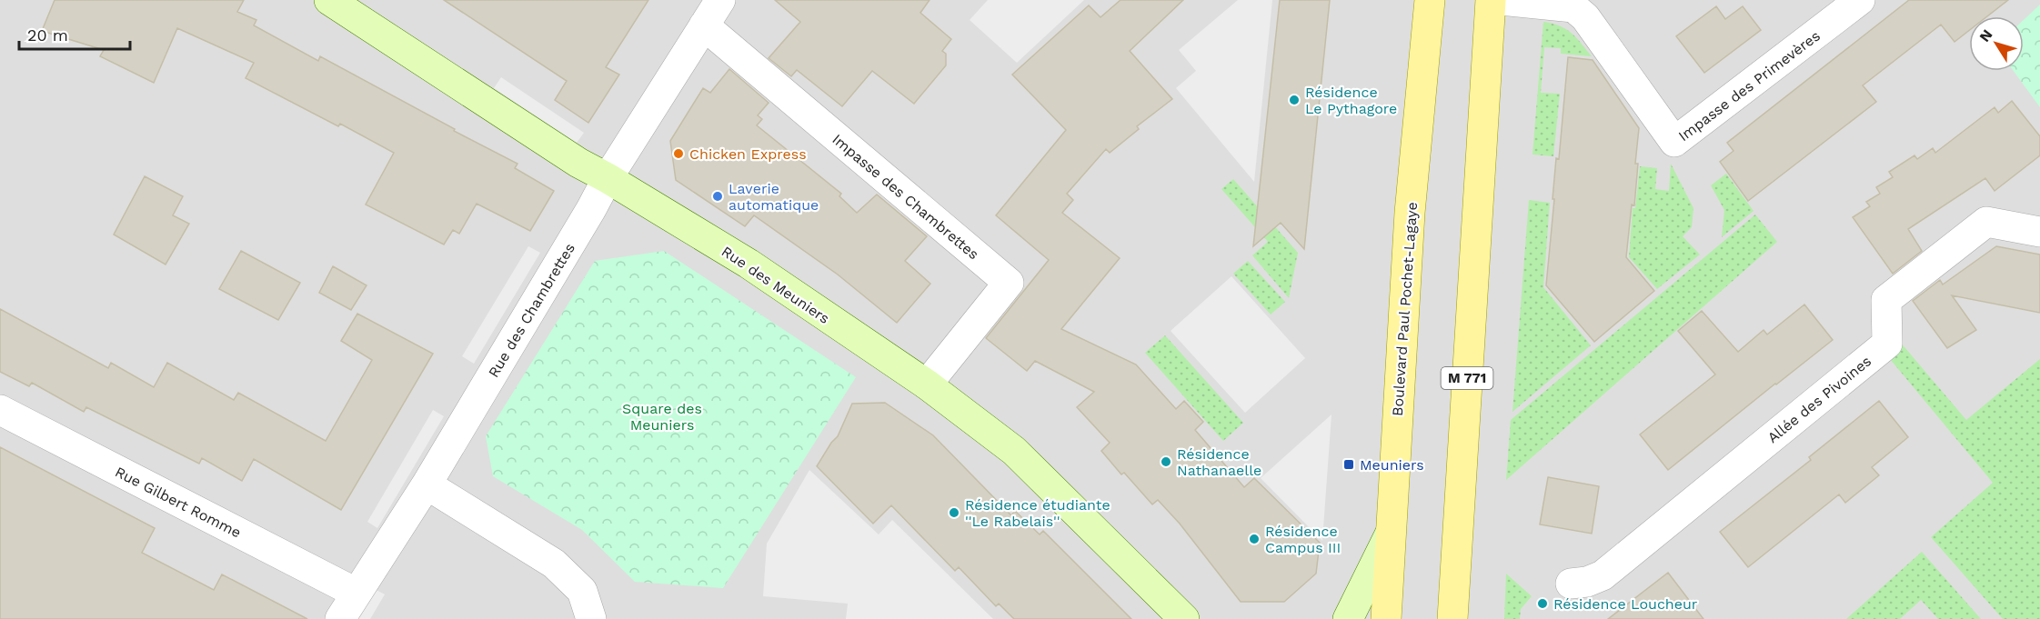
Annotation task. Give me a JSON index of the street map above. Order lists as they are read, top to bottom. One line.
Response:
{"streets":{"main road":["Rue des Meuniers","Boulevard Paul Pochet-Lagaye","M 771"],"street":["Impasse des Primevères","Impasse des Chambrettes","Rue des Chambrettes","Allée des Pivoines","Rue Gilbert Romme"]},"crossings":[["Impasse des Chambrettes","Rue des Meuniers"],["Impasse des Chambrettes","Rue des Chambrettes"],["Rue des Meuniers","Rue des Chambrettes"],["Rue des Chambrettes","Rue Gilbert Romme"]],"parks":["Square des Meuniers"],"places":{"other":["Résidence Le Pythagore","Chicken Express","Laverie automatique","Résidence Nathanaelle","Résidence étudiante ''Le Rabelais''","Résidence Campus III","Résidence Loucheur"],"transit":["Meuniers"]},"scale_bar":"20 m","north":"top left"}
